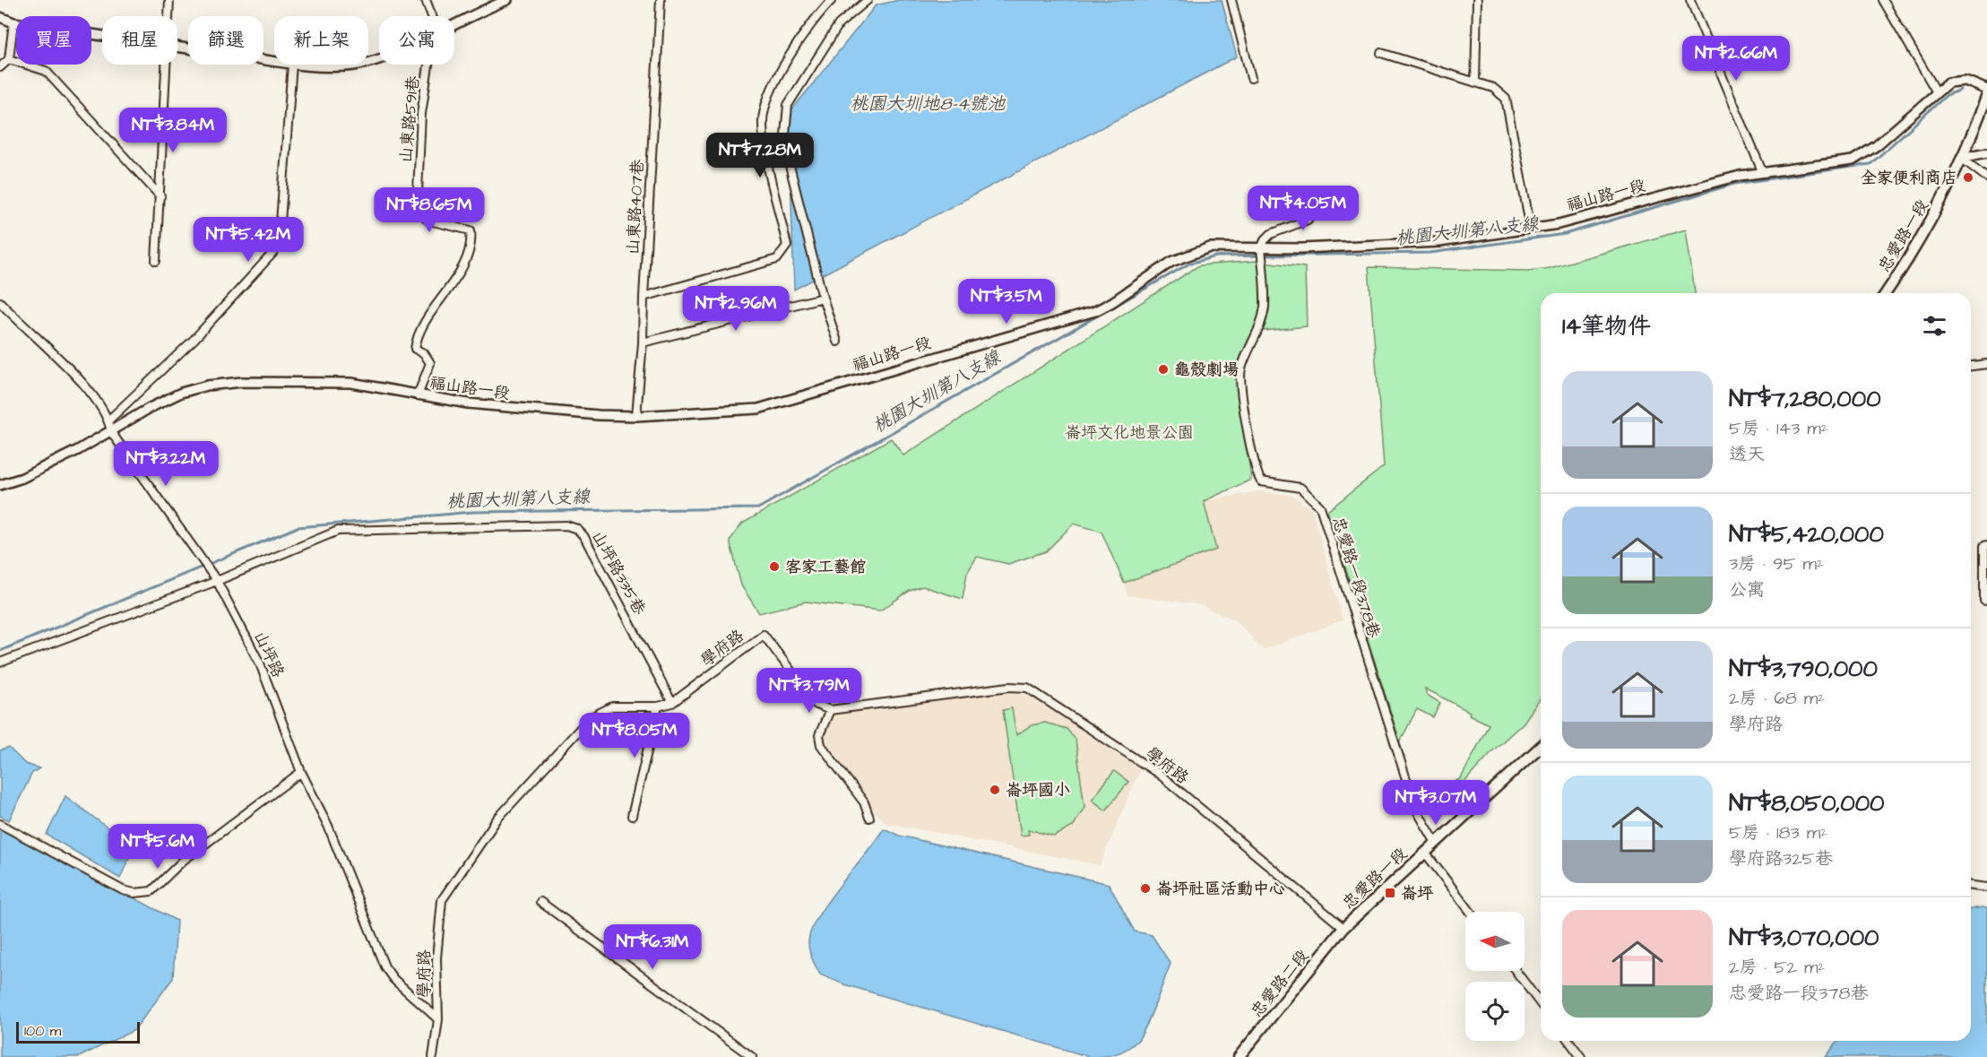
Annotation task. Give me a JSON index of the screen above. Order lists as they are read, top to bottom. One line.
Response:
{"streets":{"main road":["忠愛路一段","忠愛路二段"],"street":["山東路591巷","福山路一段","山東路407巷","山坪路335巷","忠愛路一段378巷","學府路","山坪路"]},"crossings":[["山東路591巷","福山路一段"],["福山路一段","山東路407巷"],["福山路一段","忠愛路一段378巷"],["福山路一段","山坪路"],["忠愛路一段","忠愛路一段378巷"],["忠愛路一段","學府路"],["忠愛路一段","忠愛路二段"],["山坪路335巷","學府路"],["山坪路335巷","山坪路"],["學府路","山坪路"],["學府路","忠愛路二段"]],"water":["桃園大圳地8-4號池","桃園大圳第八支線"],"parks":["崙坪文化地景公園"],"places":{"other":["全家便利商店","龜殼劇場","客家工藝館","崙坪國小","崙坪社區活動中心"],"transit":["崙坪"]},"scale_bar":"100 m","north":"left","page":{"chip":["買屋","租屋","篩選","新上架","公寓"],"price":["NT$2.66M","NT$3.84M","NT$7.28M","NT$4.05M","NT$8.65M","NT$5.42M","NT$3.5M","NT$2.96M","NT$3.22M","NT$3.79M","NT$8.05M","NT$3.07M","NT$5.6M","NT$6.31M"],"heading":"14筆物件","list":[{"name":"NT$7,280,000","note":"5房 · 143 m² · 透天"},{"name":"NT$5,420,000","note":"3房 · 95 m² · 公寓"},{"name":"NT$3,790,000","note":"2房 · 68 m² · 學府路"},{"name":"NT$8,050,000","note":"5房 · 183 m² · 學府路325巷"},{"name":"NT$3,070,000","note":"2房 · 52 m² · 忠愛路一段378巷"}],"scale":"100 m"}}
